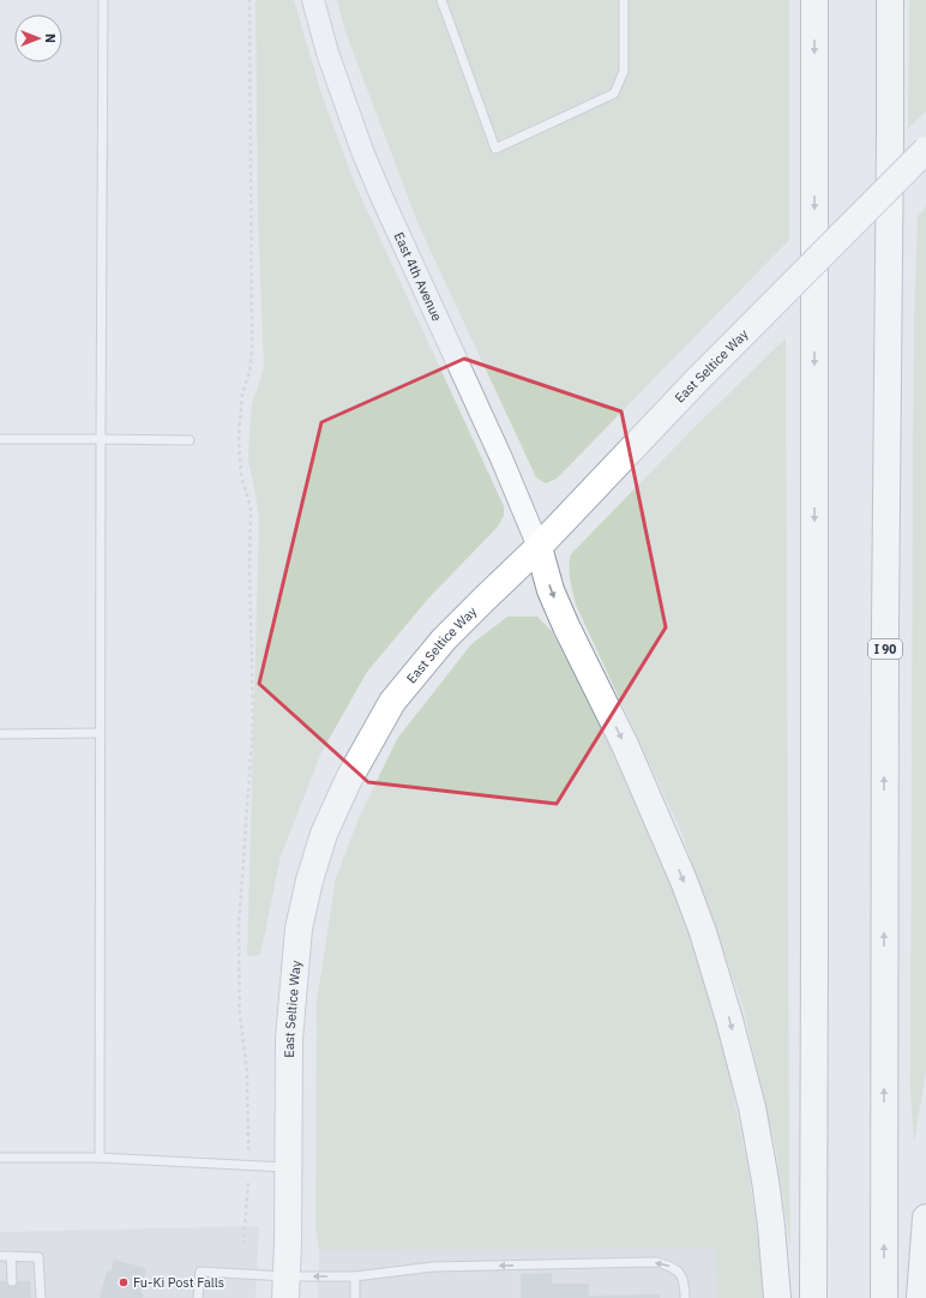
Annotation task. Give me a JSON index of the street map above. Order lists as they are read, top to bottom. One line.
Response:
{"streets":{"main road":["East Seltice Way","I 90"],"street":["East 4th Avenue"]},"crossings":[["East 4th Avenue","East Seltice Way"]],"places":["Fu-Ki Post Falls"],"north":"right"}
